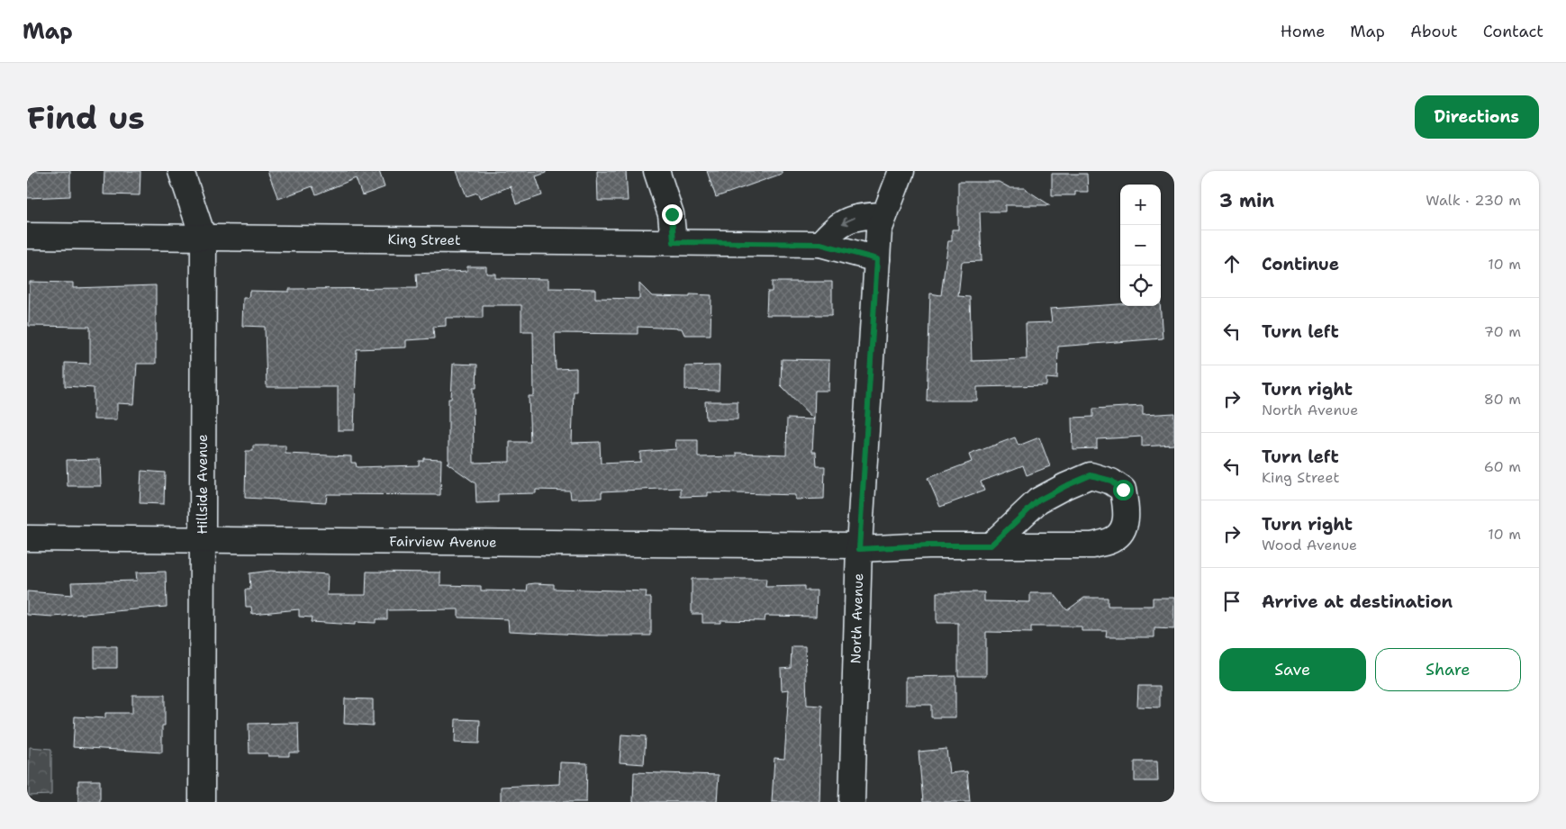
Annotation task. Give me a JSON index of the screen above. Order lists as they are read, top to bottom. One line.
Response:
{"streets":{"street":["King Street","Hillside Avenue","Fairview Avenue","North Avenue"]},"crossings":[["King Street","Hillside Avenue"],["King Street","North Avenue"],["Hillside Avenue","Fairview Avenue"],["Fairview Avenue","North Avenue"]],"page":{"header":"Map","nav":["Home","Map","About","Contact"],"buttons":["Directions",["Save","Share"]],"title":"Find us","heading":["3 min","Walk · 230 m"],"map_buttons":["+","−"],"list":[["Continue","10 m"],["Turn left","70 m"],["Turn right","North Avenue","80 m"],["Turn left","King Street","60 m"],["Turn right","Wood Avenue","10 m"],"Arrive at destination"]}}
